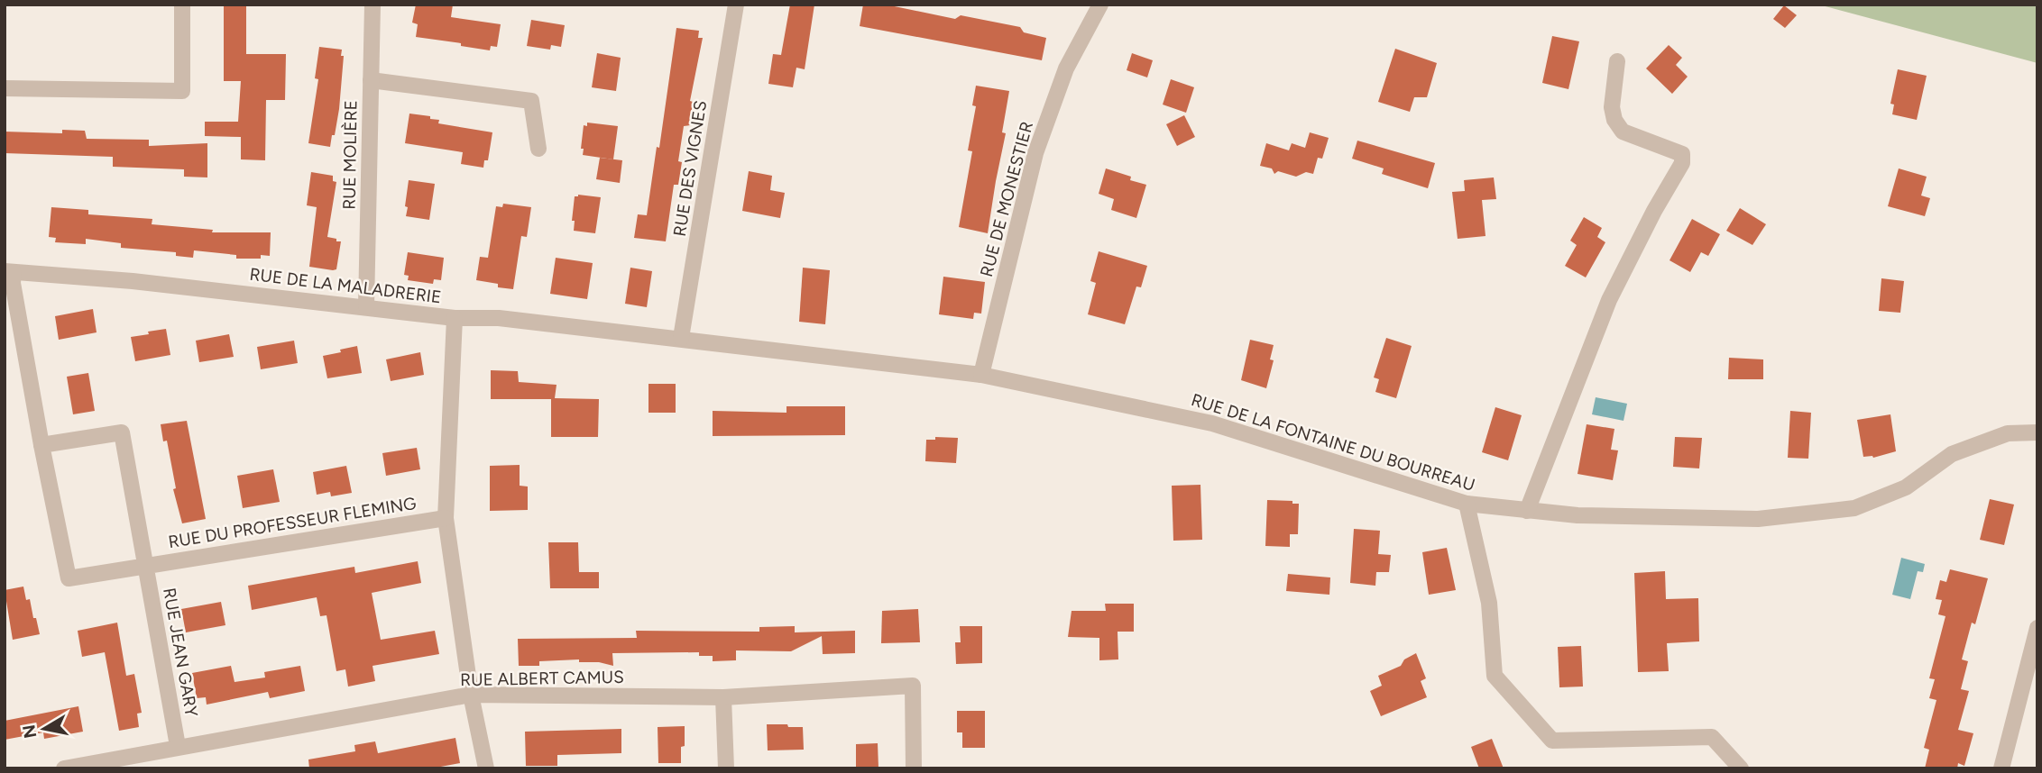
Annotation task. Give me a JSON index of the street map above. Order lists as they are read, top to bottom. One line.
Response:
{"streets":{"street":["RUE MOLIÈRE","RUE DES VIGNES","RUE DE MONESTIER","RUE DE LA MALADRERIE","RUE DE LA FONTAINE DU BOURREAU","RUE DU PROFESSEUR FLEMING","RUE JEAN GARY","RUE ALBERT CAMUS"]},"crossings":[["RUE MOLIÈRE","RUE DE LA MALADRERIE"],["RUE DES VIGNES","RUE DE LA MALADRERIE"],["RUE DES VIGNES","RUE DE LA FONTAINE DU BOURREAU"],["RUE DE MONESTIER","RUE DE LA FONTAINE DU BOURREAU"],["RUE DE LA MALADRERIE","RUE DE LA FONTAINE DU BOURREAU"],["RUE DU PROFESSEUR FLEMING","RUE JEAN GARY"],["RUE JEAN GARY","RUE ALBERT CAMUS"]],"north":"left"}
